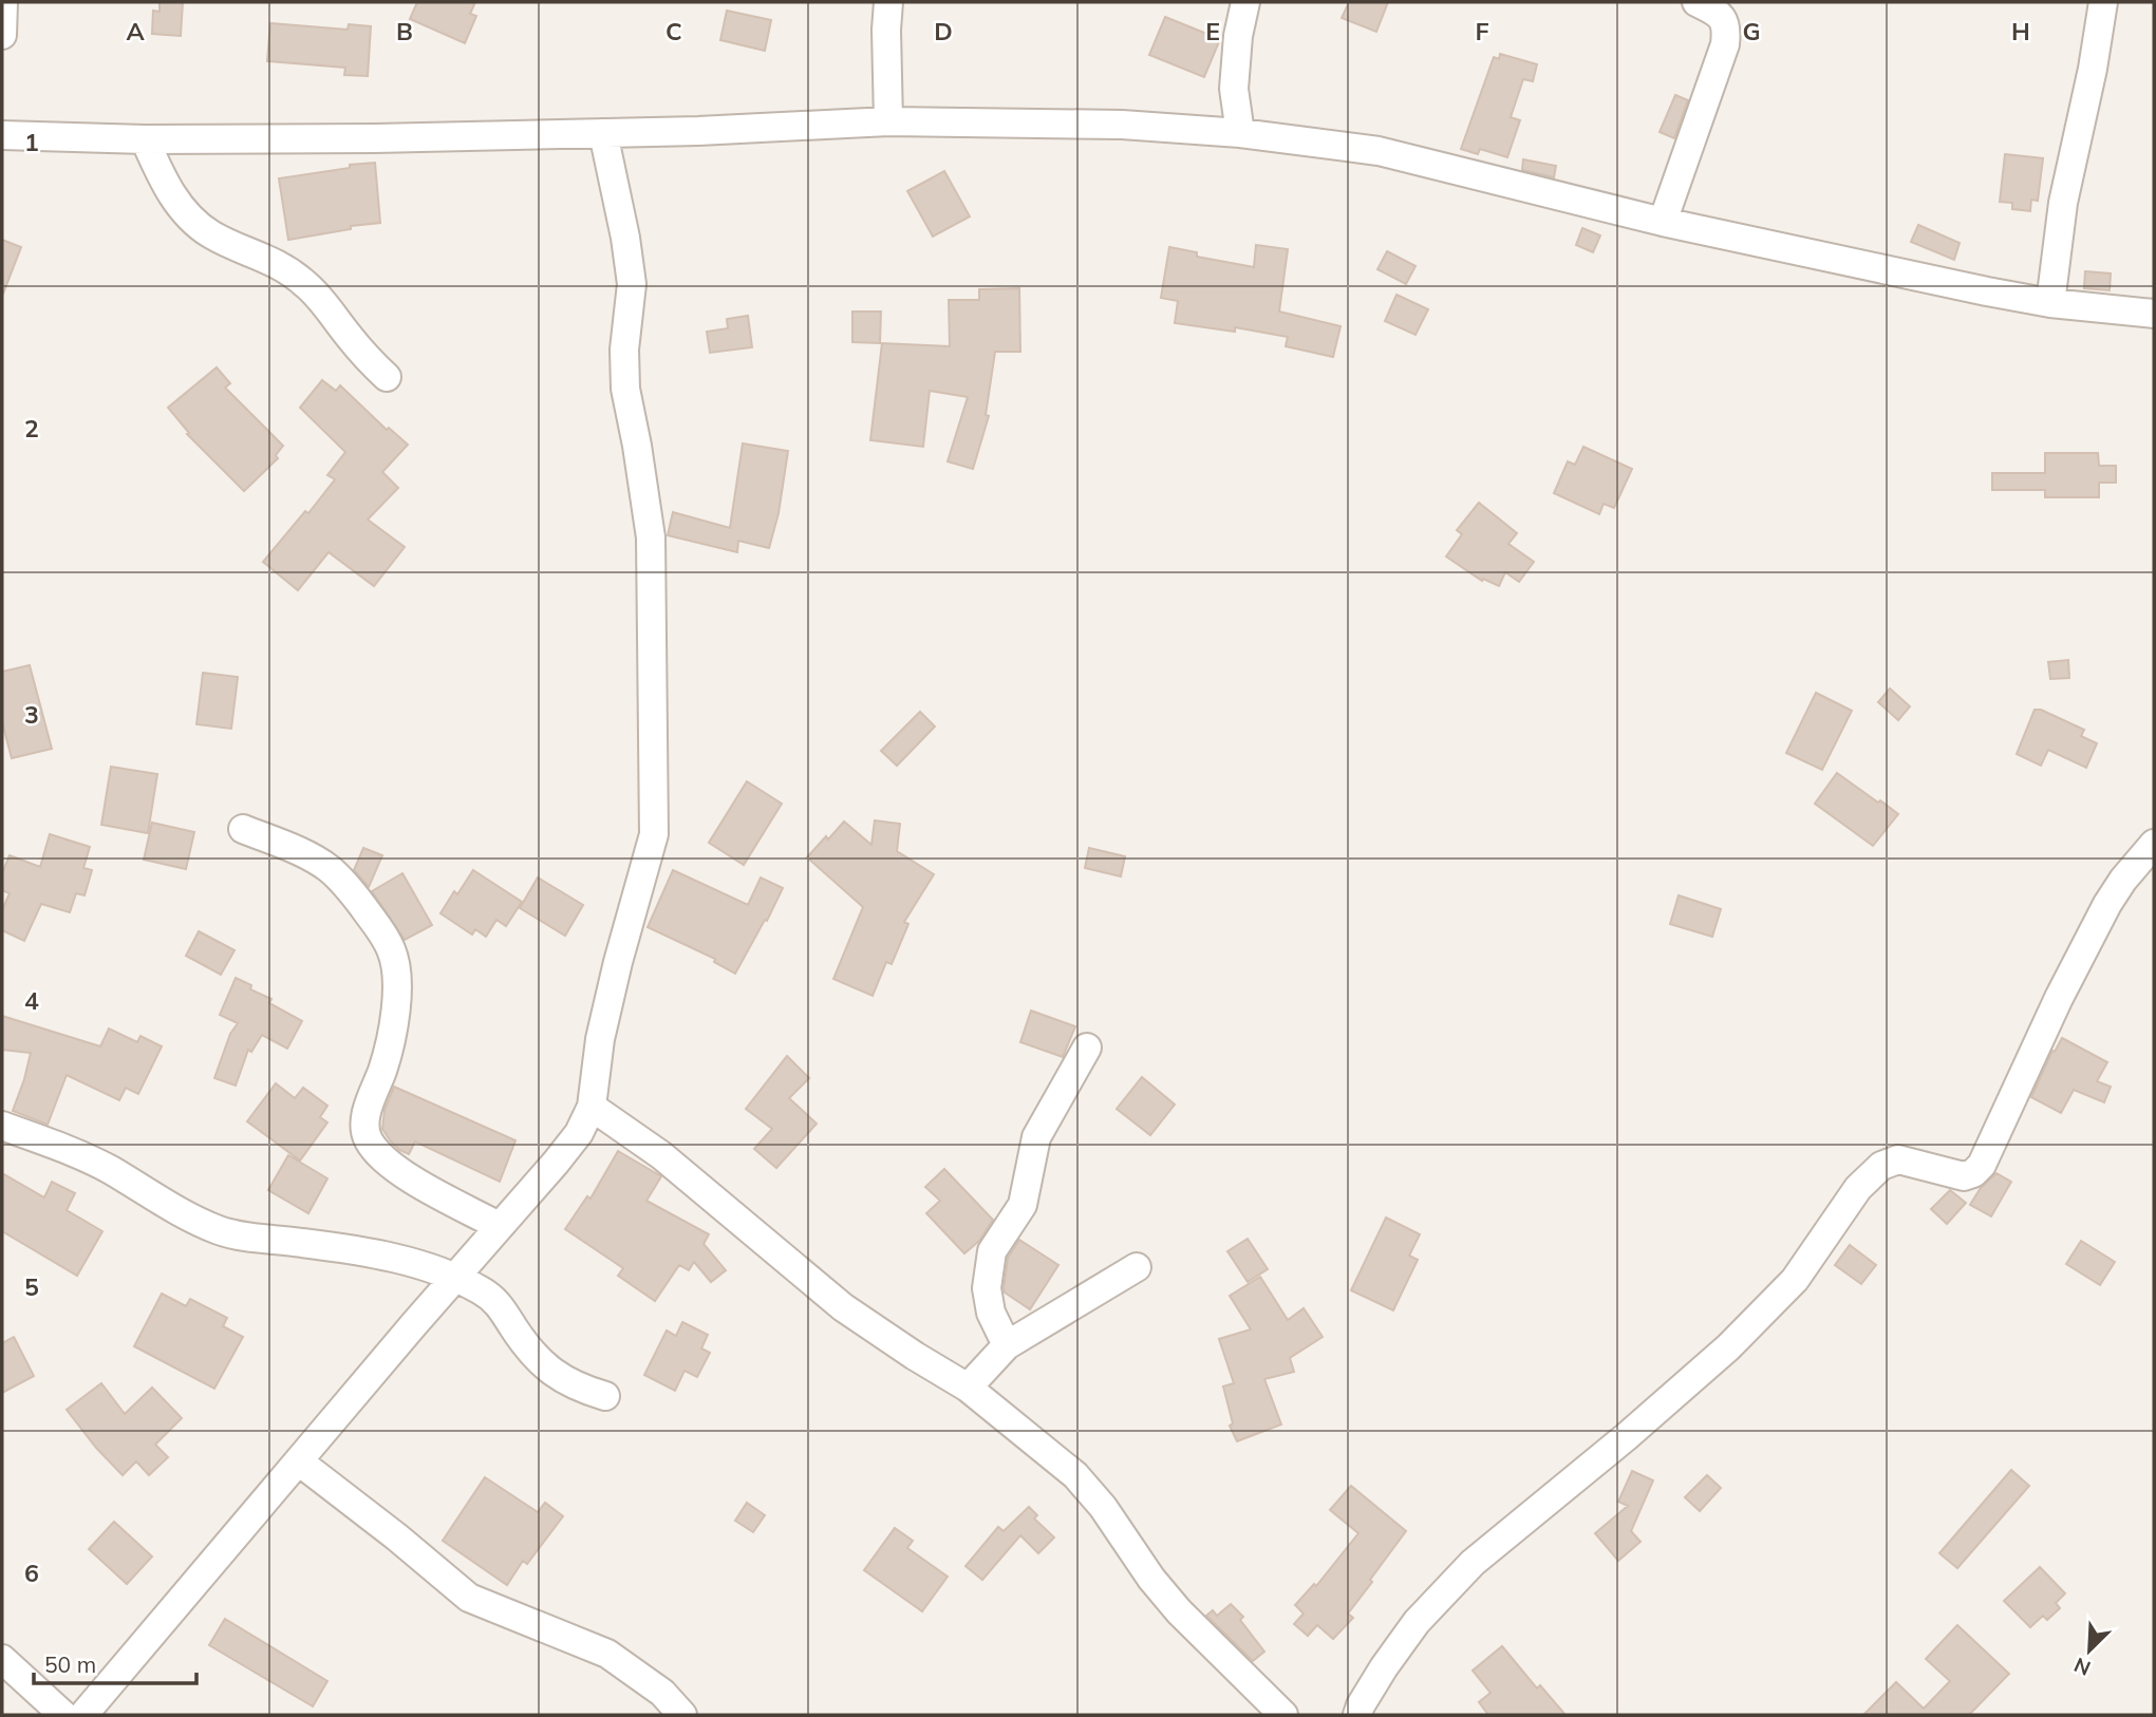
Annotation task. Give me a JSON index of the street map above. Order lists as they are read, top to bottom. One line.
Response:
{"scale_bar":"50 m","north":"bottom left","grid":{"columns":["A","B","C","D","E","F","G","H"],"rows":["1","2","3","4","5","6"]}}
